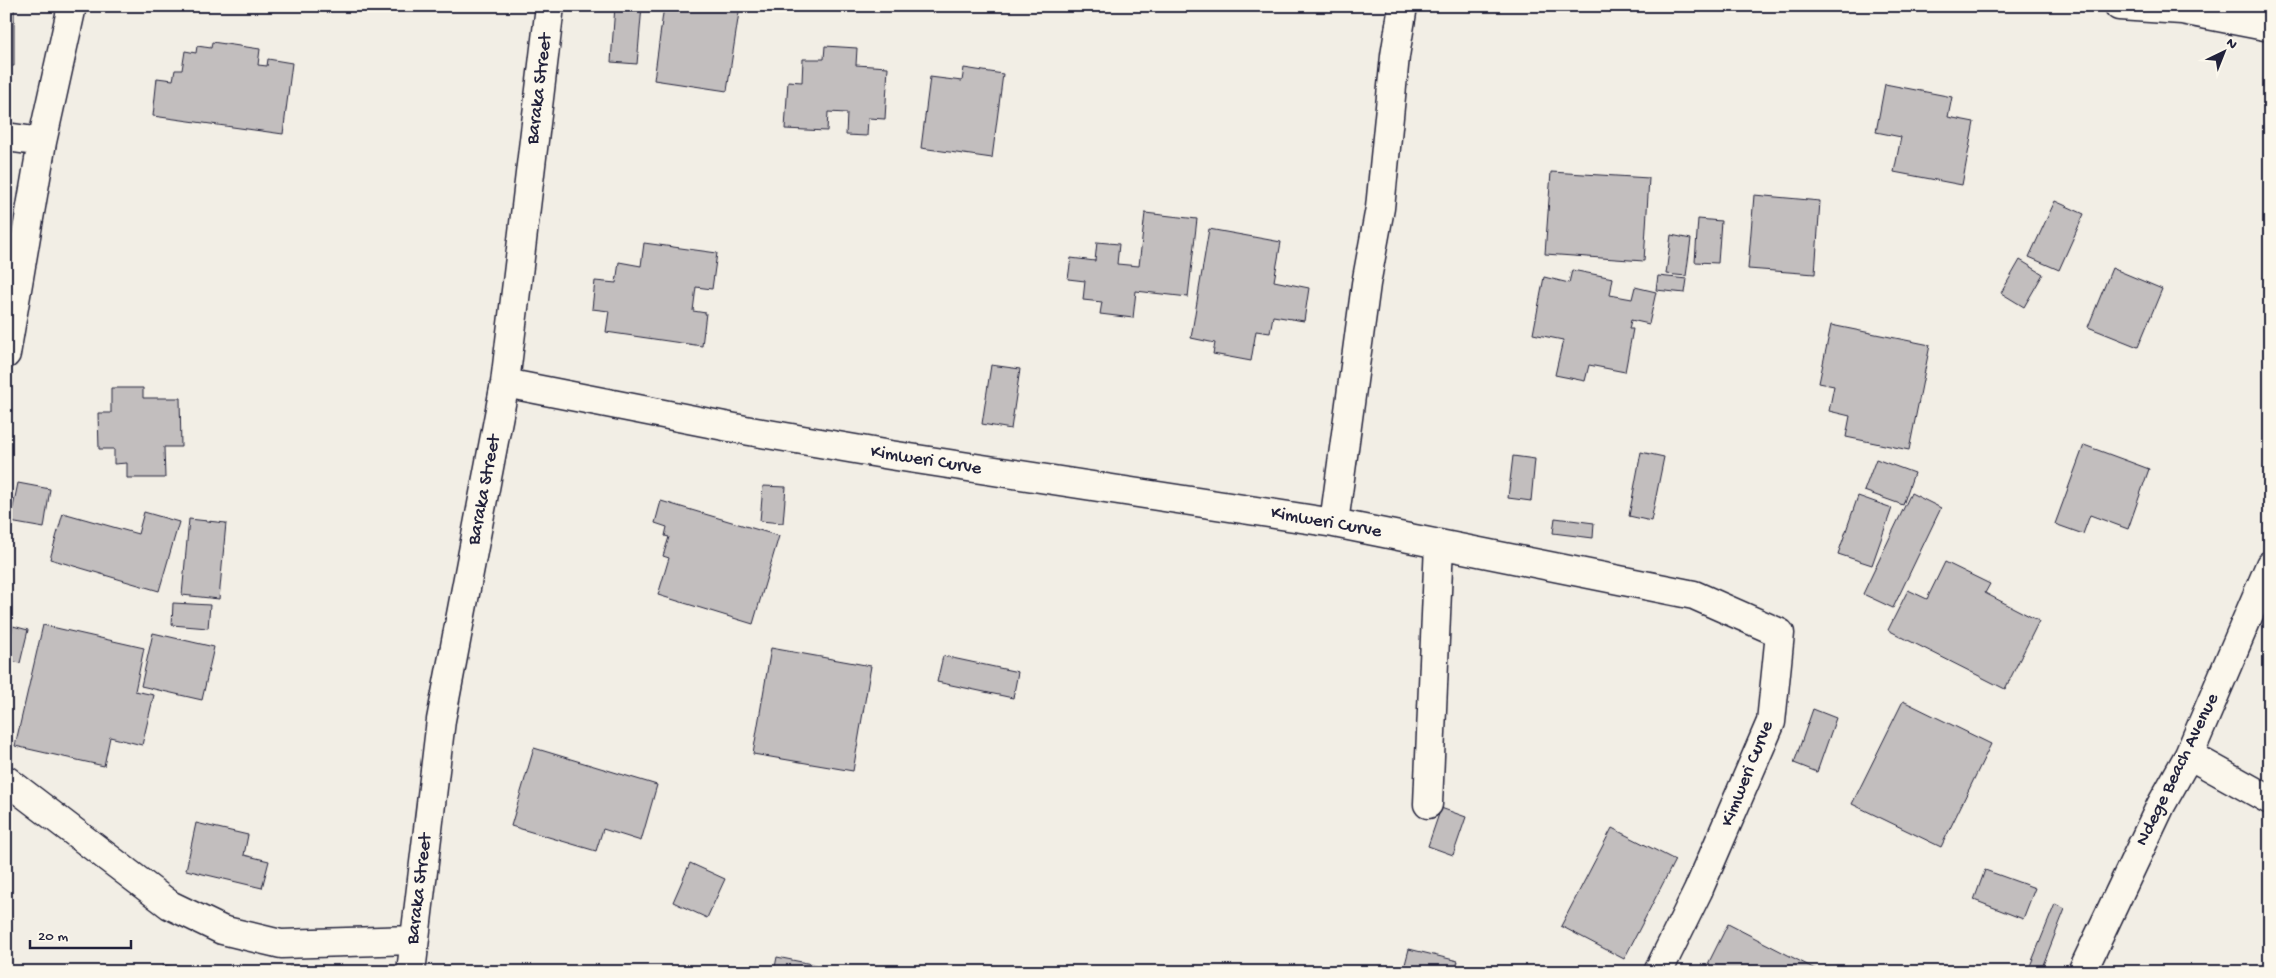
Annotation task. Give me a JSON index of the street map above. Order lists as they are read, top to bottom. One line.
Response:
{"streets":{"street":["Baraka Street","Kimweri Curve","Ndege Beach Avenue"]},"crossings":[["Baraka Street","Kimweri Curve"]],"scale_bar":"20 m","north":"top right"}
